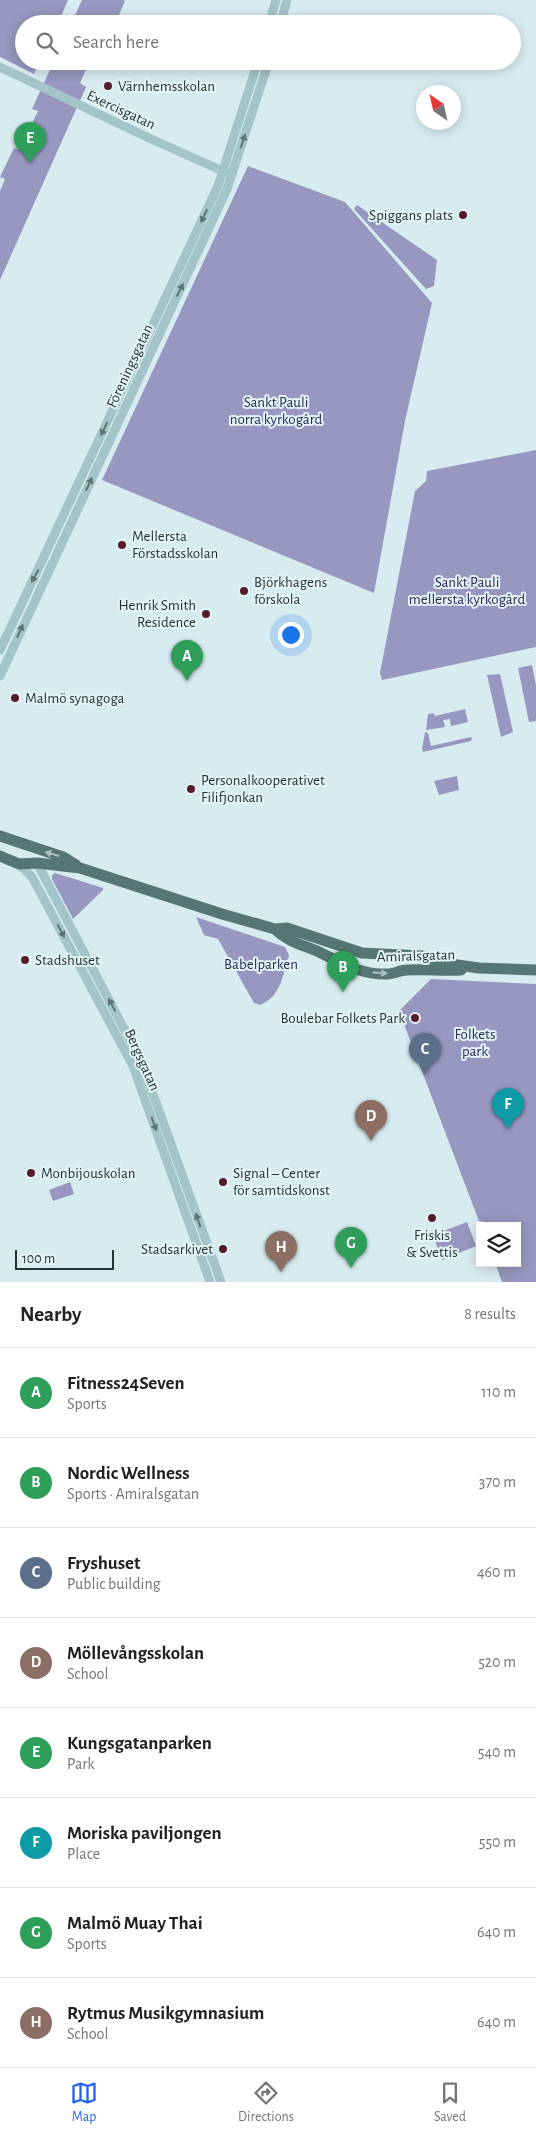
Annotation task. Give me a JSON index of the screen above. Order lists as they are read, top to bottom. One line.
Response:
{"streets":{"main road":["Amiralsgatan"],"street":["Exercisgatan","Föreningsgatan","Bergsgatan"]},"crossings":[["Exercisgatan","Föreningsgatan"],["Amiralsgatan","Bergsgatan"]],"parks":["Sankt Pauli norra kyrkogård","Sankt Pauli mellersta kyrkogård","Babelparken","Folkets park"],"places":["Värnhemsskolan","Spiggans plats","Mellersta Förstadsskolan","Björkhagens förskola","Henrik Smith Residence","Malmö synagoga","Personalkooperativet Filifjonkan","Stadshuset","Boulebar Folkets Park","Monbijouskolan","Signal – Center för samtidskonst","Friskis & Svettis","Stadsarkivet"],"scale_bar":"100 m","north":"top left","page":{"search":"Search here","pins":["E","A","B","C","F","D","G","H"],"scale":"100 m","heading":["Nearby","8 results"],"list":[{"mark":"A","name":"Fitness24Seven","note":"Sports","value":"110 m"},{"mark":"B","name":"Nordic Wellness","note":"Sports · Amiralsgatan","value":"370 m"},{"mark":"C","name":"Fryshuset","note":"Public building","value":"460 m"},{"mark":"D","name":"Möllevångsskolan","note":"School","value":"520 m"},{"mark":"E","name":"Kungsgatanparken","note":"Park","value":"540 m"},{"mark":"F","name":"Moriska paviljongen","note":"Place","value":"550 m"},{"mark":"G","name":"Malmö Muay Thai","note":"Sports","value":"640 m"},{"mark":"H","name":"Rytmus Musikgymnasium","note":"School","value":"640 m"}],"nav":["Map","Directions","Saved"]}}
